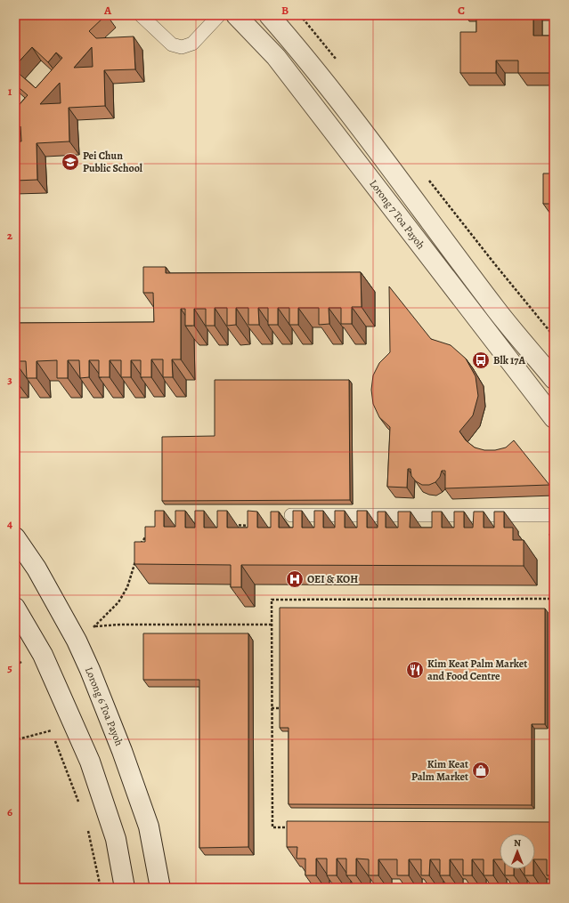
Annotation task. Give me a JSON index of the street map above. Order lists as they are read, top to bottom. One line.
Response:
{"streets":{"street":["Lorong 7 Toa Payoh","Lorong 6 Toa Payoh"]},"places":{"school or university":["Pei Chun Public School"],"bus stop":["Blk 17A"],"hospital":["OEI & KOH"],"restaurant":["Kim Keat Palm Market and Food Centre"],"shop":["Kim Keat Palm Market"]},"north":"top","grid":{"columns":["A","B","C"],"rows":["1","2","3","4","5","6"]}}
